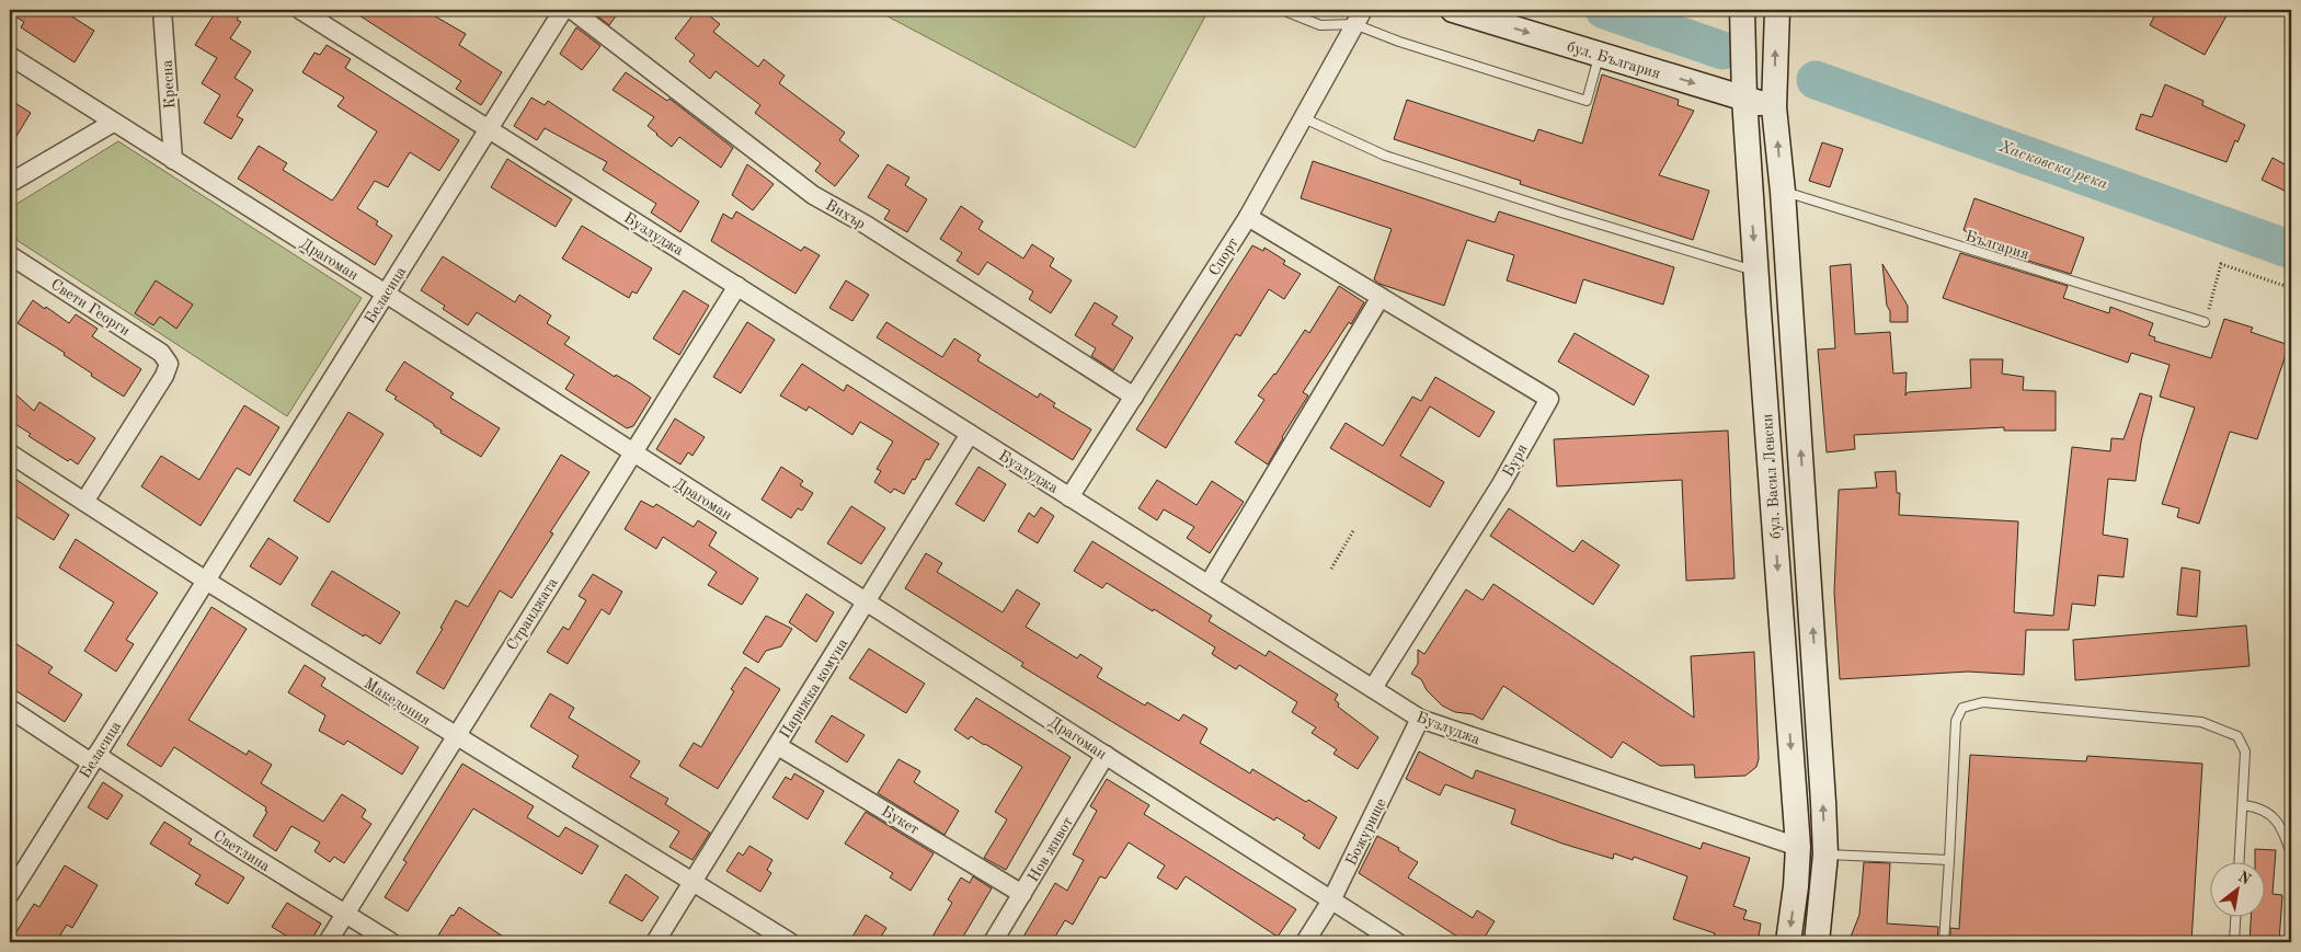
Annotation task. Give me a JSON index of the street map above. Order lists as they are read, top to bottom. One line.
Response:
{"streets":{"main road":["бул. България","бул. Васил Левски"],"street":["Кресна","Вихър","Бузлуджа","Спорт","Драгоман","Беласица","Свети Георги","Буря","Странджата","Парижка комуна","Македония","Букет","Божурище","Нов живот","Светлина"],"lane":["България"]},"crossings":[["бул. България","бул. Васил Левски"],["Кресна","Драгоман"],["Вихър","Спорт"],["Бузлуджа","Спорт"],["Бузлуджа","Беласица"],["Бузлуджа","Буря"],["Бузлуджа","бул. Васил Левски"],["Бузлуджа","Странджата"],["Бузлуджа","Парижка комуна"],["Бузлуджа","Божурище"],["България","бул. Васил Левски"],["Спорт","Буря"],["Драгоман","Беласица"],["Драгоман","Странджата"],["Драгоман","Парижка комуна"],["Драгоман","Божурище"],["Драгоман","Нов живот"],["Беласица","Македония"],["Беласица","Светлина"],["Свети Георги","Македония"],["Странджата","Македония"],["Странджата","Светлина"],["Парижка комуна","Македония"],["Парижка комуна","Букет"],["Букет","Нов живот"]],"one_way":["бул. България"],"water":["Хасковска река"],"north":"top right"}
